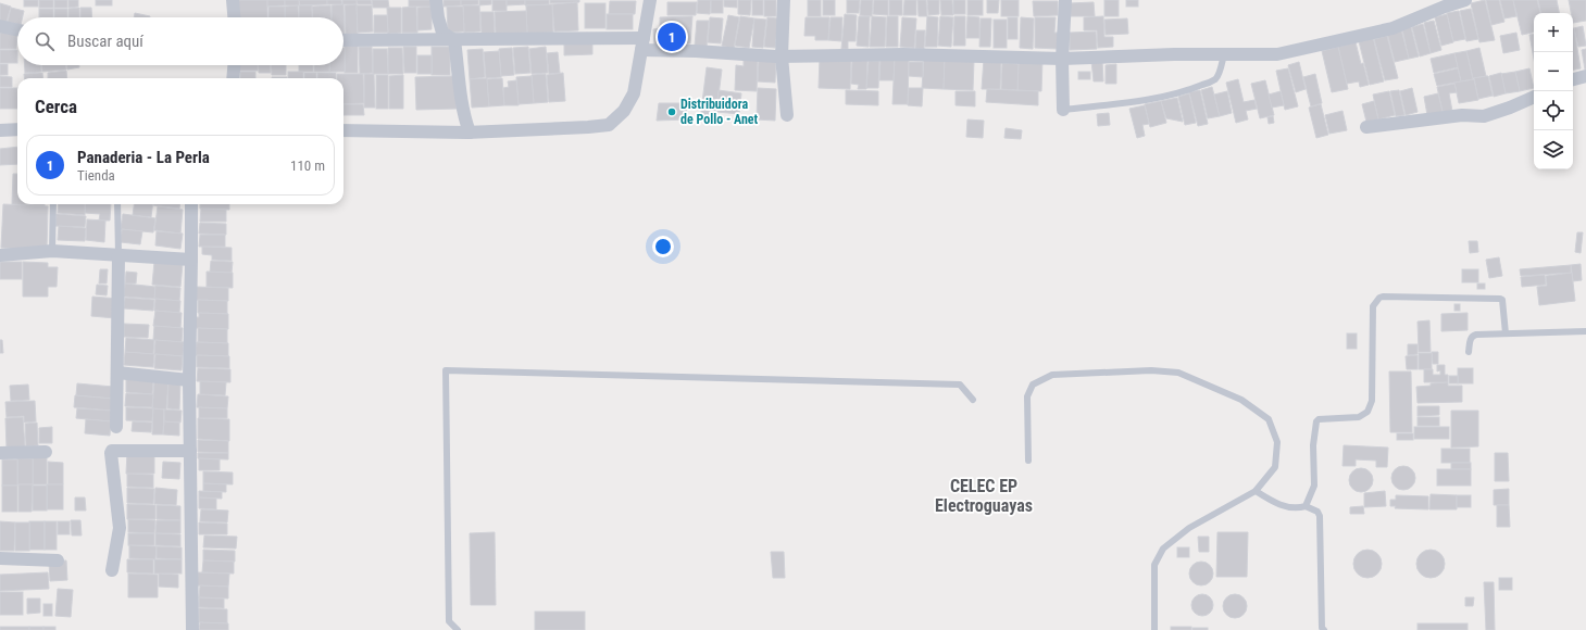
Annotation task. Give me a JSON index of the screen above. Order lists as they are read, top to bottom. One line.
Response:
{"districts":["CELEC EP Electroguayas"],"places":["Distribuidora de Pollo - Anet"],"page":{"map_buttons":["+","−"],"search":"Buscar aquí","pins":"1","heading":"Cerca","list":[{"mark":"1","name":"Panaderia - La Perla","note":"Tienda","value":"110 m"}]}}
